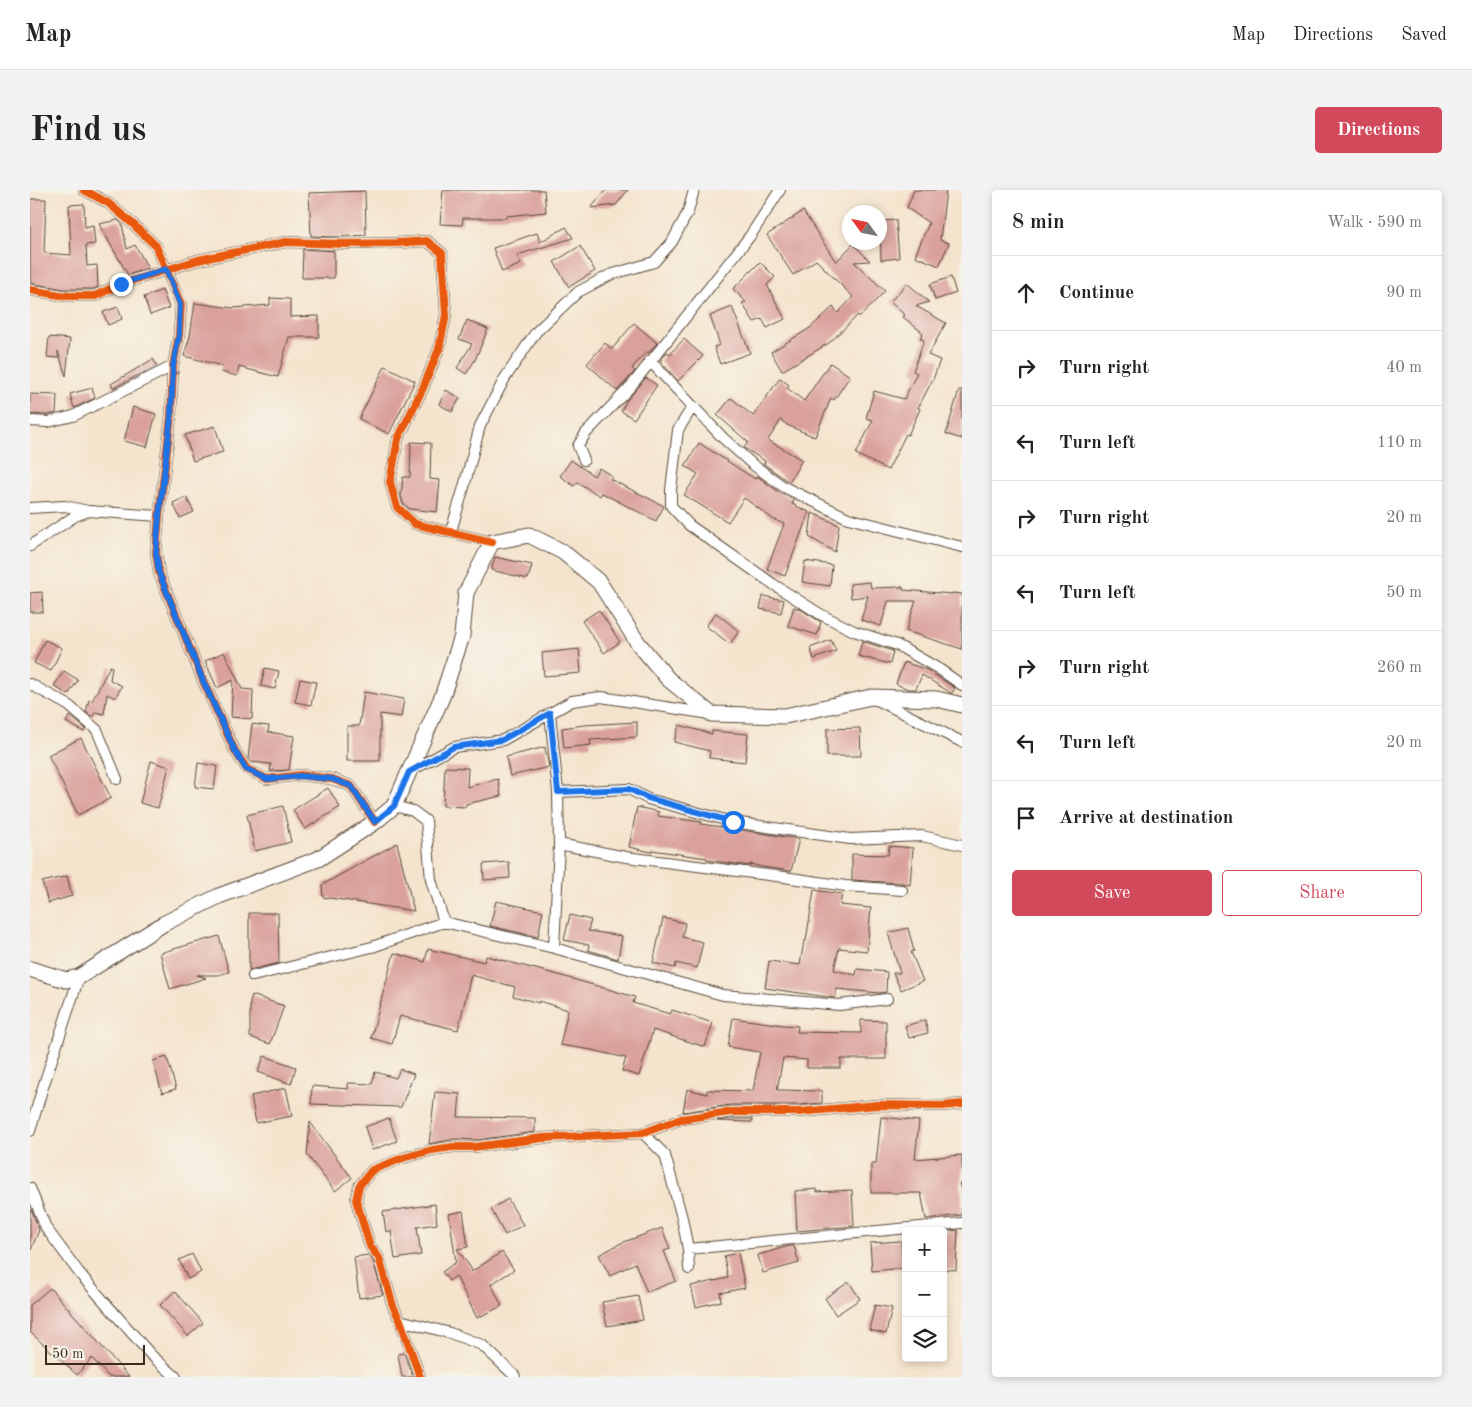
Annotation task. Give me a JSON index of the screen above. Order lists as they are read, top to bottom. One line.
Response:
{"scale_bar":"50 m","north":"top left","page":{"header":"Map","nav":["Map","Directions","Saved"],"buttons":["Directions",["Save","Share"]],"title":"Find us","heading":["8 min","Walk · 590 m"],"list":[["Continue","90 m"],["Turn right","40 m"],["Turn left","110 m"],["Turn right","20 m"],["Turn left","50 m"],["Turn right","260 m"],["Turn left","20 m"],"Arrive at destination"],"map_buttons":["+","−"],"scale":"50 m"}}
